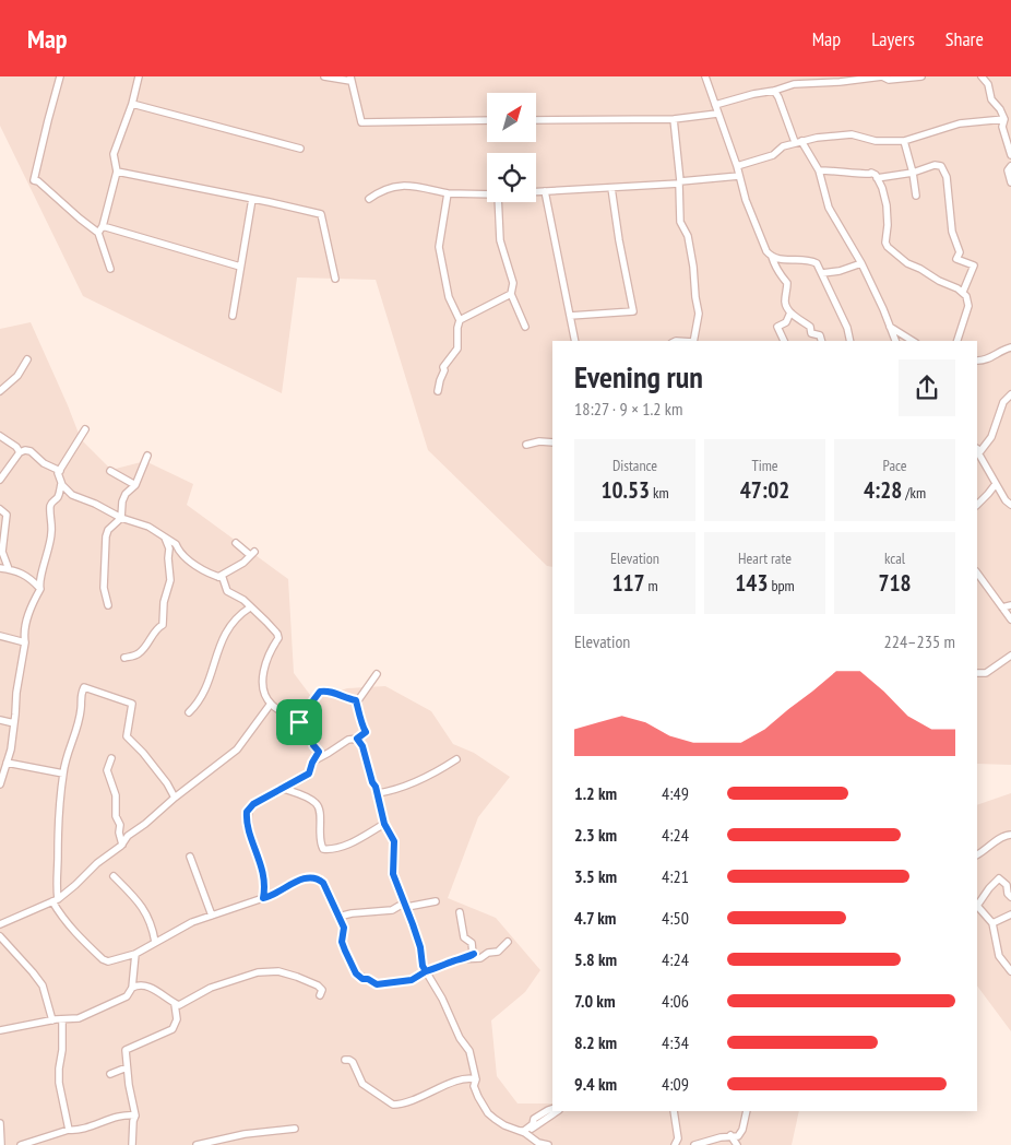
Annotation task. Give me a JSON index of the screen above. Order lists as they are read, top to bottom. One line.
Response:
{"north":"top right","page":{"header":"Map","nav":["Map","Layers","Share"],"heading":["Evening run","18:27 · 9 × 1.2 km"],"stats":[["Distance","10.53 km"],["Time","47:02"],["Pace","4:28 /km"],["Elevation","117 m"],["Heart rate","143 bpm"],["kcal","718"]],"chart":["Elevation","224–235 m"],"list":[{"name":"1.2 km","note":"4:49"},{"name":"2.3 km","note":"4:24"},{"name":"3.5 km","note":"4:21"},{"name":"4.7 km","note":"4:50"},{"name":"5.8 km","note":"4:24"},{"name":"7.0 km","note":"4:06"},{"name":"8.2 km","note":"4:34"},{"name":"9.4 km","note":"4:09"}]}}
